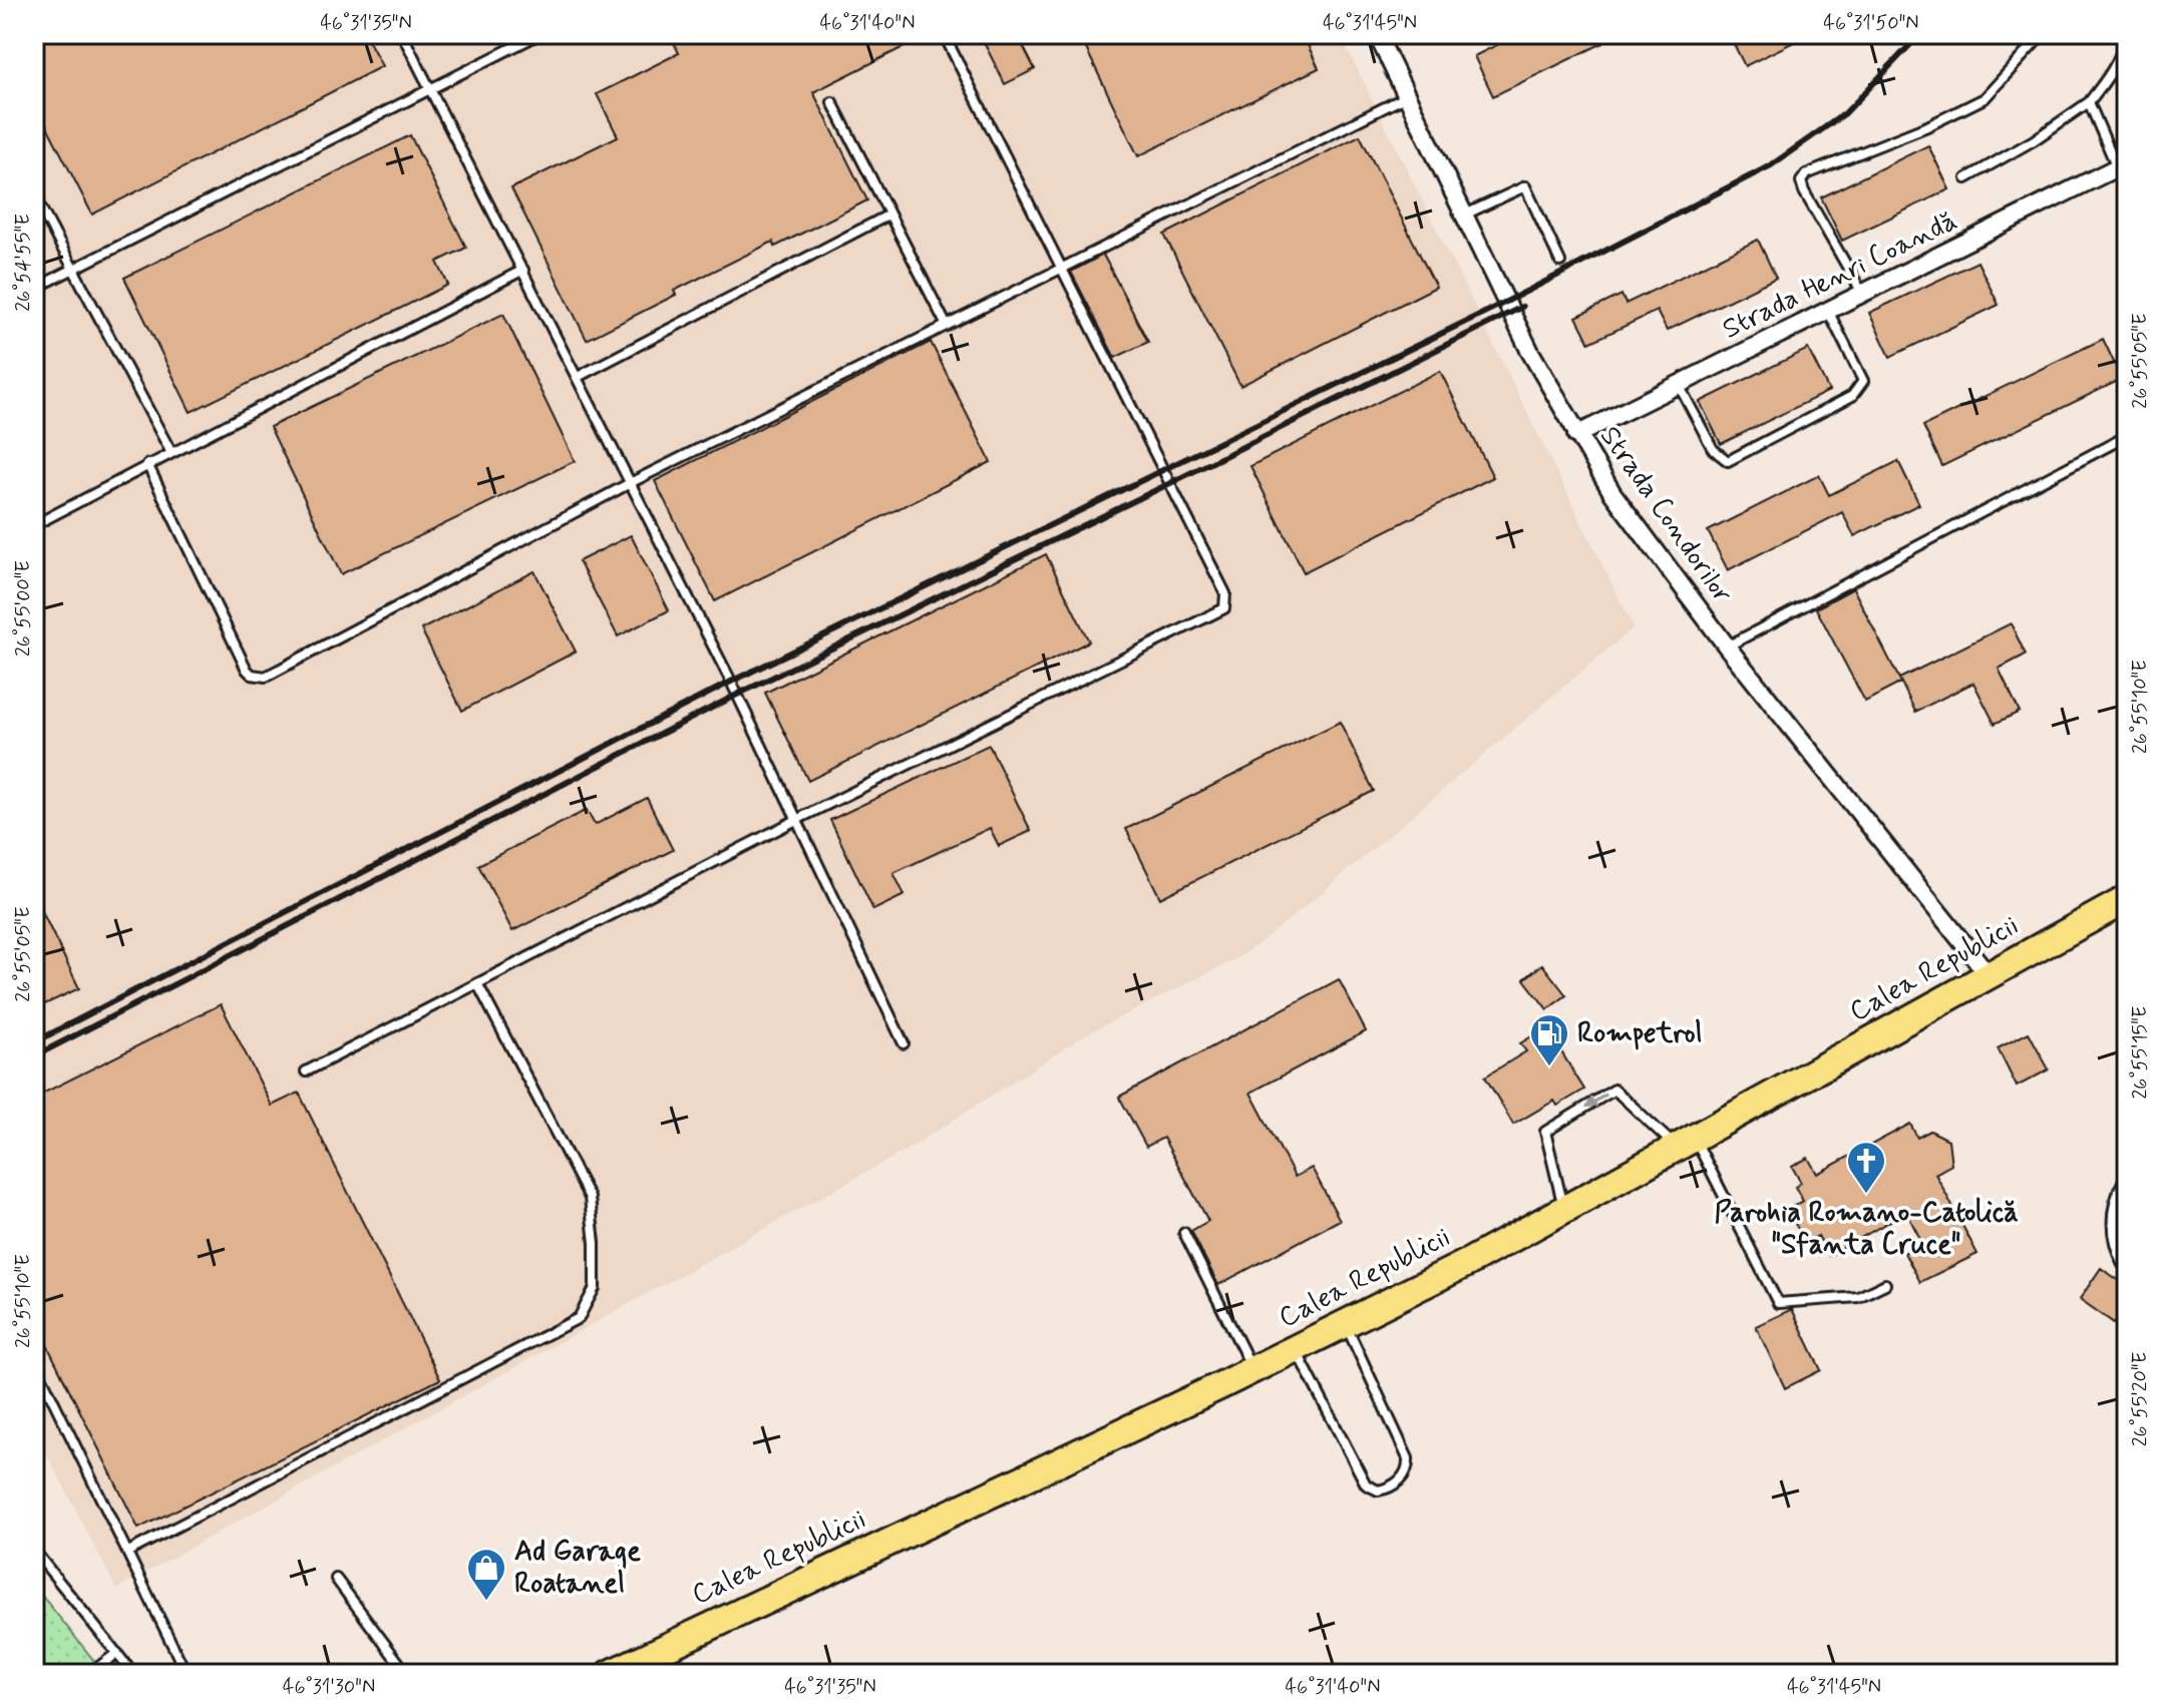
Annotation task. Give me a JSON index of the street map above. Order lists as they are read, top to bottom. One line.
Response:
{"streets":{"main road":["Calea Republicii"],"street":["Strada Henri Coandă","Strada Condorilor"]},"crossings":[["Strada Henri Coandă","Strada Condorilor"],["Strada Condorilor","Calea Republicii"]],"places":{"fuel station":["Rompetrol"],"church":["Parohia Romano-Catolică \"Sfanta Cruce\""],"shop":["Ad Garage Roatanel"]},"coordinates":["46°31'35\"N","46°31'40\"N","46°31'45\"N","46°31'50\"N","26°54'55\"E","26°55'05\"E","26°55'00\"E","26°55'10\"E","26°55'15\"E","26°55'20\"E","46°31'30\"N"]}
